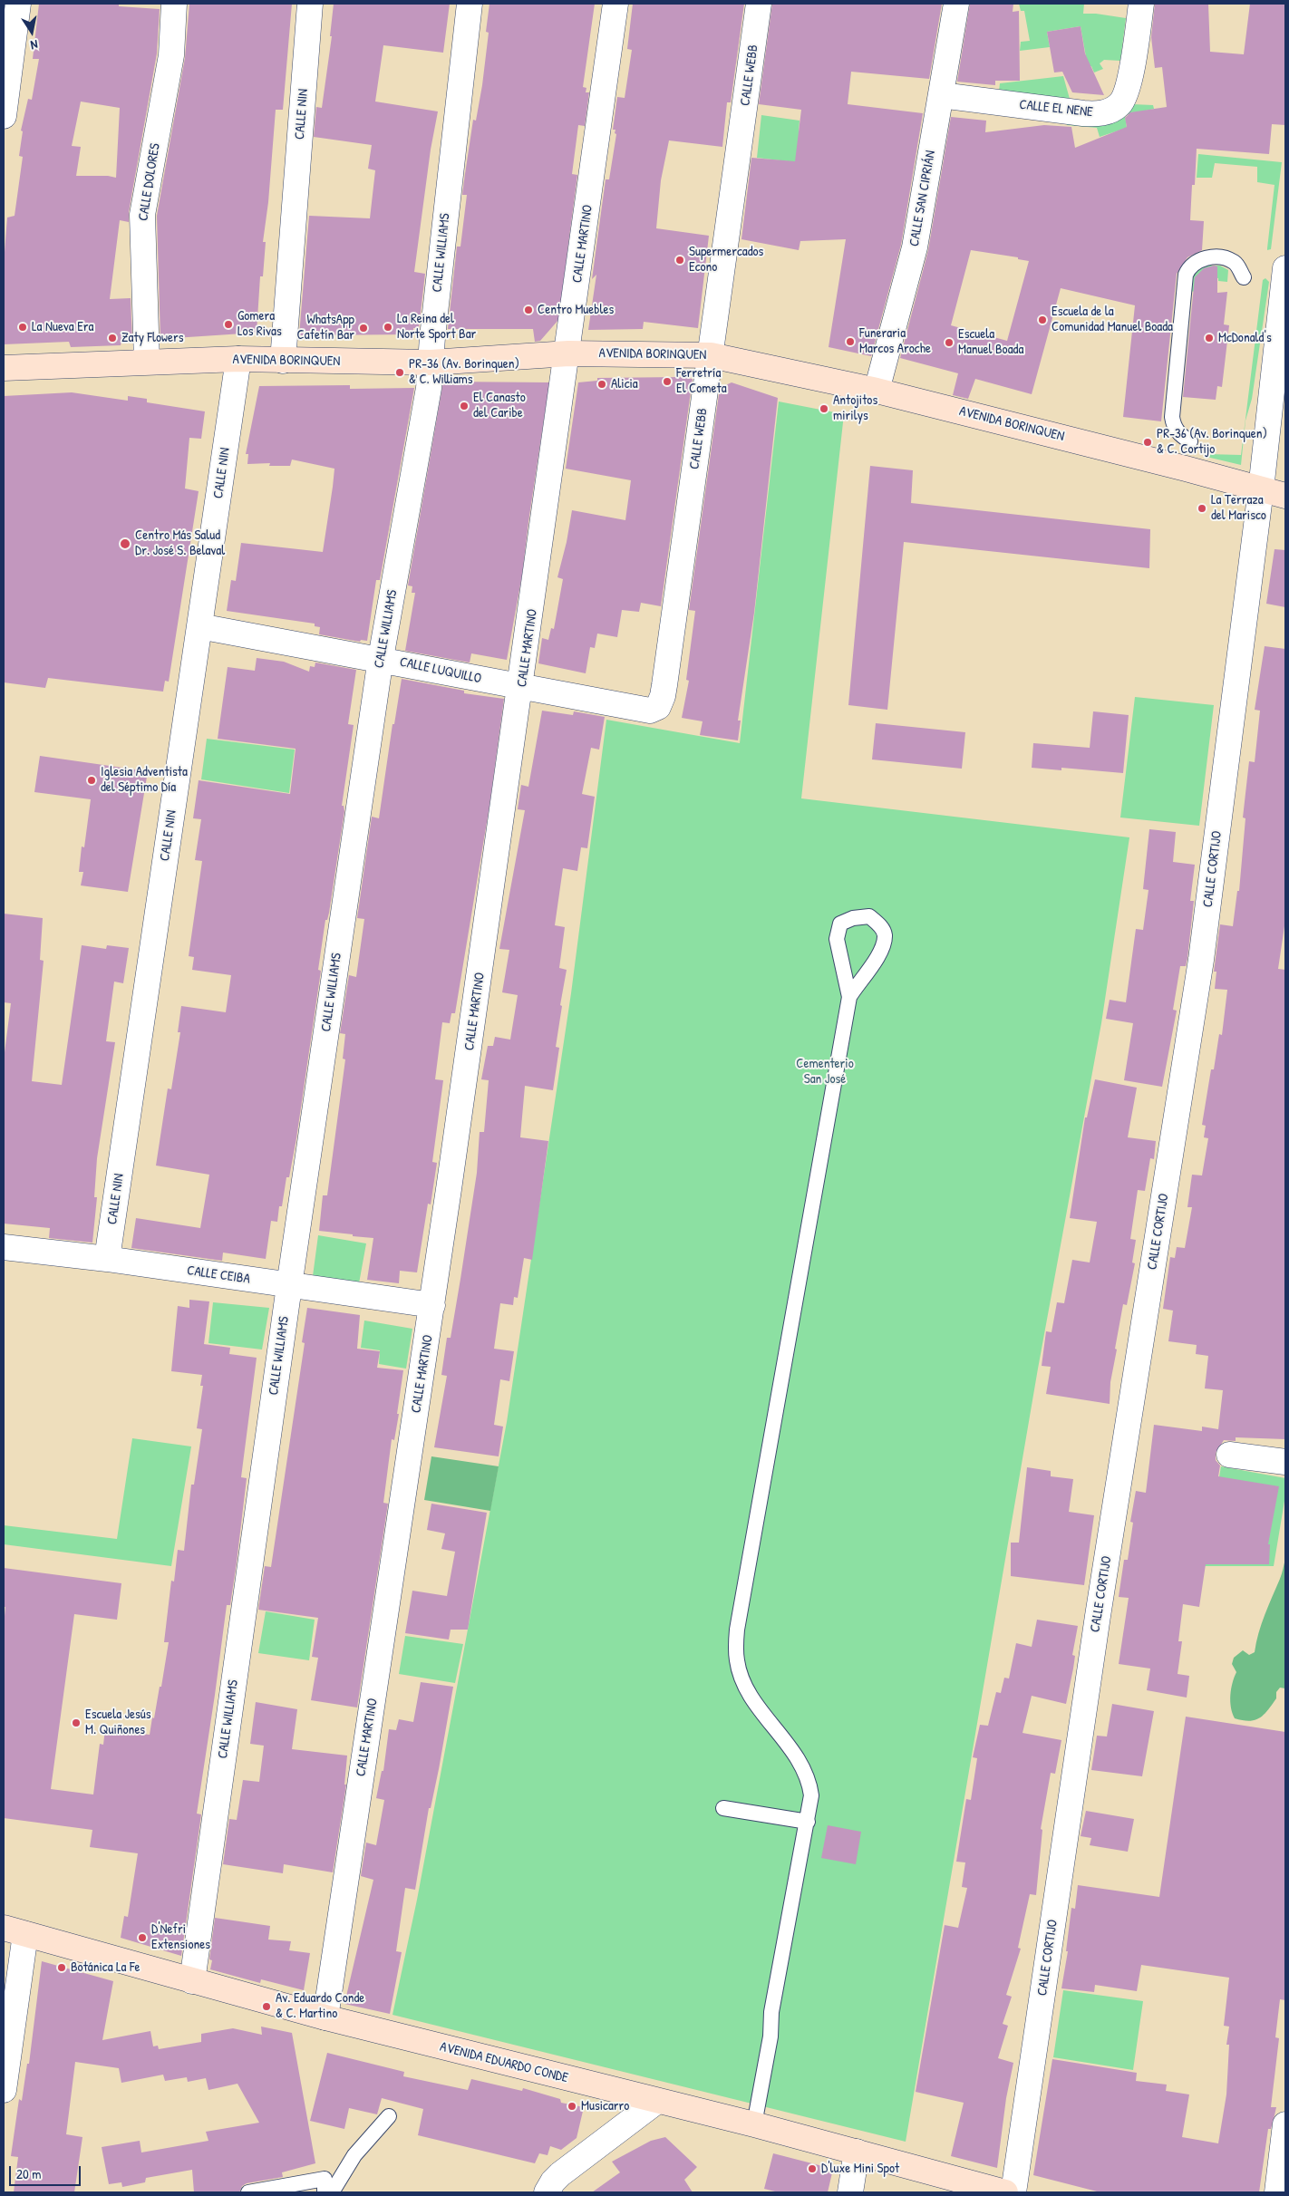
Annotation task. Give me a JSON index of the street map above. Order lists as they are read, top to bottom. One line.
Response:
{"streets":{"street":["CALLE WEBB","CALLE EL NENE","CALLE NIN","CALLE DOLORES","CALLE SAN CIPRIÁN","CALLE MARTINO","CALLE WILLIAMS","AVENIDA BORINQUEN","CALLE LUQUILLO","CALLE CORTIJO","CALLE CEIBA","AVENIDA EDUARDO CONDE"]},"crossings":[["CALLE WEBB","AVENIDA BORINQUEN"],["CALLE WEBB","CALLE LUQUILLO"],["CALLE EL NENE","CALLE SAN CIPRIÁN"],["CALLE NIN","AVENIDA BORINQUEN"],["CALLE NIN","CALLE LUQUILLO"],["CALLE NIN","CALLE CEIBA"],["CALLE DOLORES","AVENIDA BORINQUEN"],["CALLE SAN CIPRIÁN","AVENIDA BORINQUEN"],["CALLE MARTINO","AVENIDA BORINQUEN"],["CALLE MARTINO","CALLE LUQUILLO"],["CALLE MARTINO","CALLE CEIBA"],["CALLE MARTINO","AVENIDA EDUARDO CONDE"],["CALLE WILLIAMS","AVENIDA BORINQUEN"],["CALLE WILLIAMS","CALLE LUQUILLO"],["CALLE WILLIAMS","CALLE CEIBA"],["CALLE WILLIAMS","AVENIDA EDUARDO CONDE"],["AVENIDA BORINQUEN","CALLE CORTIJO"]],"parks":["Cementerio San José"],"places":["Supermercados Econo","Centro Muebles","Escuela de la Comunidad Manuel Boada","Gomera Los Rivas","La Nueva Era","La Reina del Norte Sport Bar","WhatsApp Cafetín Bar","Zaty Flowers","McDonald's","Funeraria Marcos Aroche","Escuela Manuel Boada","PR-36 (Av. Borinquen) & C. Williams","Ferretría El Cometa","Alicia","El Canasto del Caribe","Antojitos mirilys","PR-36 (Av. Borinquen) & C. Cortijo","La Terraza del Marisco","Centro Más Salud Dr. José S. Belaval","Iglesia Adventista del Séptimo Día","Escuela Jesús M. Quiñones","D'Nefri Extensiones","Botánica La Fe","Av. Eduardo Conde & C. Martino","Musicarro","D'luxe Mini Spot"],"scale_bar":"20 m","north":"bottom"}
